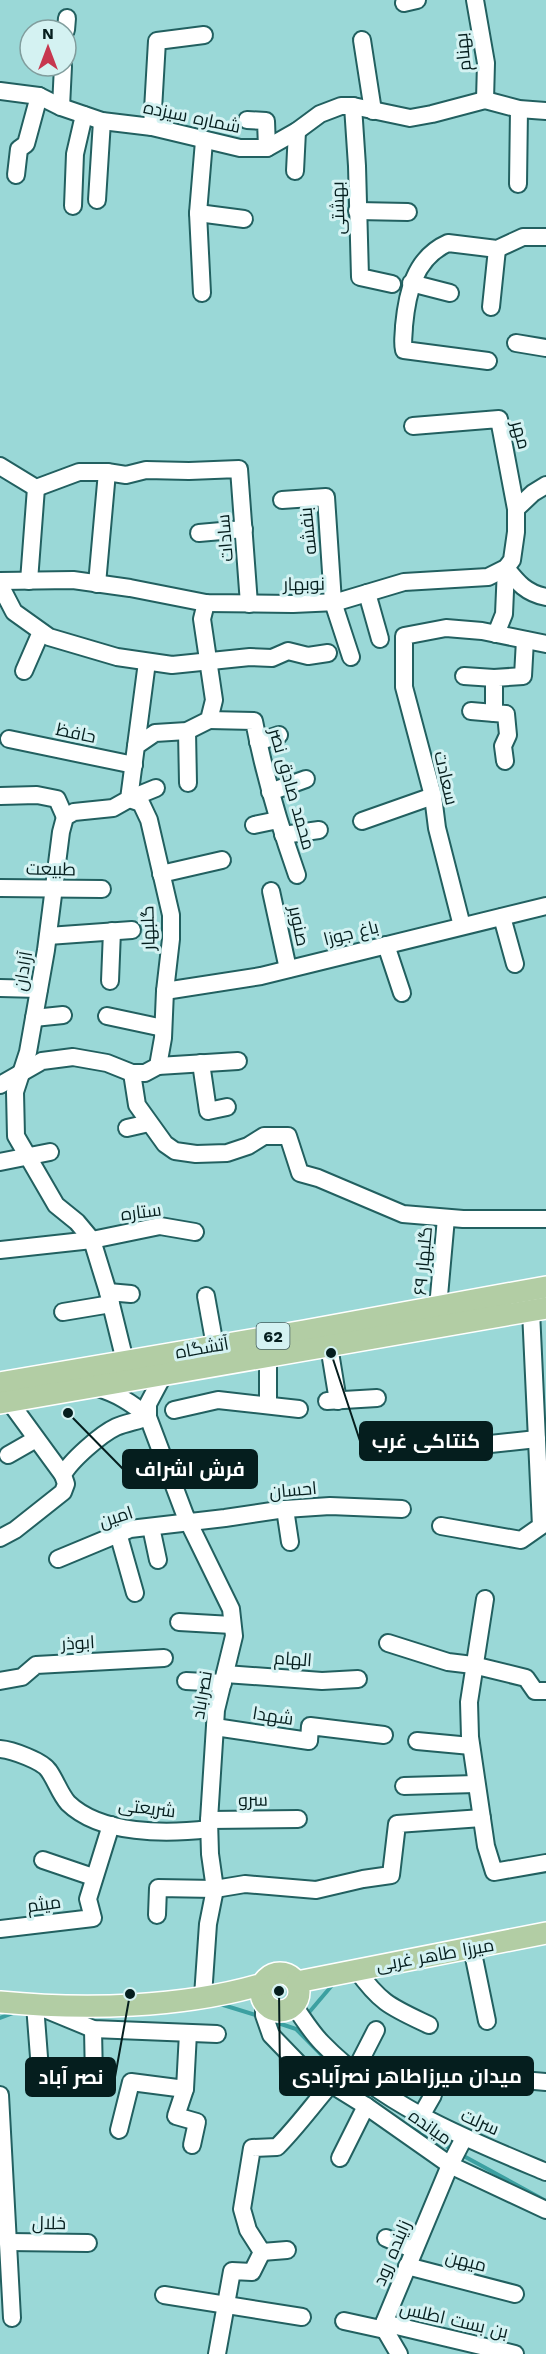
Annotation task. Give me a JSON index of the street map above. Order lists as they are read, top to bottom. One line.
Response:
{"streets":{"main road":["62","آتشگاه","میرزا طاهر غربی"],"street":["بهنام","شماره سیزده","بهشتی","مهر","بنفشه","سادات","نوبهار","حافظ","سعادت","محمد صادق نصر","طبیعت","صنوبر","گلبهار","باغ جوزا","آزادان","ستاره","۶۹ گلبهار","احسان","امین","ابوذر","الهام","نصراباد","شهدا","سرو","شریعتی","میثم","سرلت","میانده","خلال","زاینده رود","میهن","بن بست اطلس"]},"crossings":[["بنفشه","نوبهار"],["سادات","نوبهار"],["سعادت","باغ جوزا"],["طبیعت","آزادان"],["صنوبر","باغ جوزا"],["گلبهار","باغ جوزا"],["آزادان","ستاره"],["آزادان","آتشگاه"],["۶۹ گلبهار","آتشگاه"],["احسان","امین"],["احسان","نصراباد"],["امین","نصراباد"],["الهام","نصراباد"],["نصراباد","شهدا"],["نصراباد","سرو"],["نصراباد","شریعتی"],["سرو","شریعتی"],["میرزا طاهر غربی","سرلت"],["سرلت","میانده"],["سرلت","زاینده رود"],["میانده","زاینده رود"],["زاینده رود","میهن"],["زاینده رود","بن بست اطلس"]],"places":["کنتاکی غرب","فرش اشراف","میدان میرزاطاهر نصرآبادی","نصر آباد"],"north":"top"}
